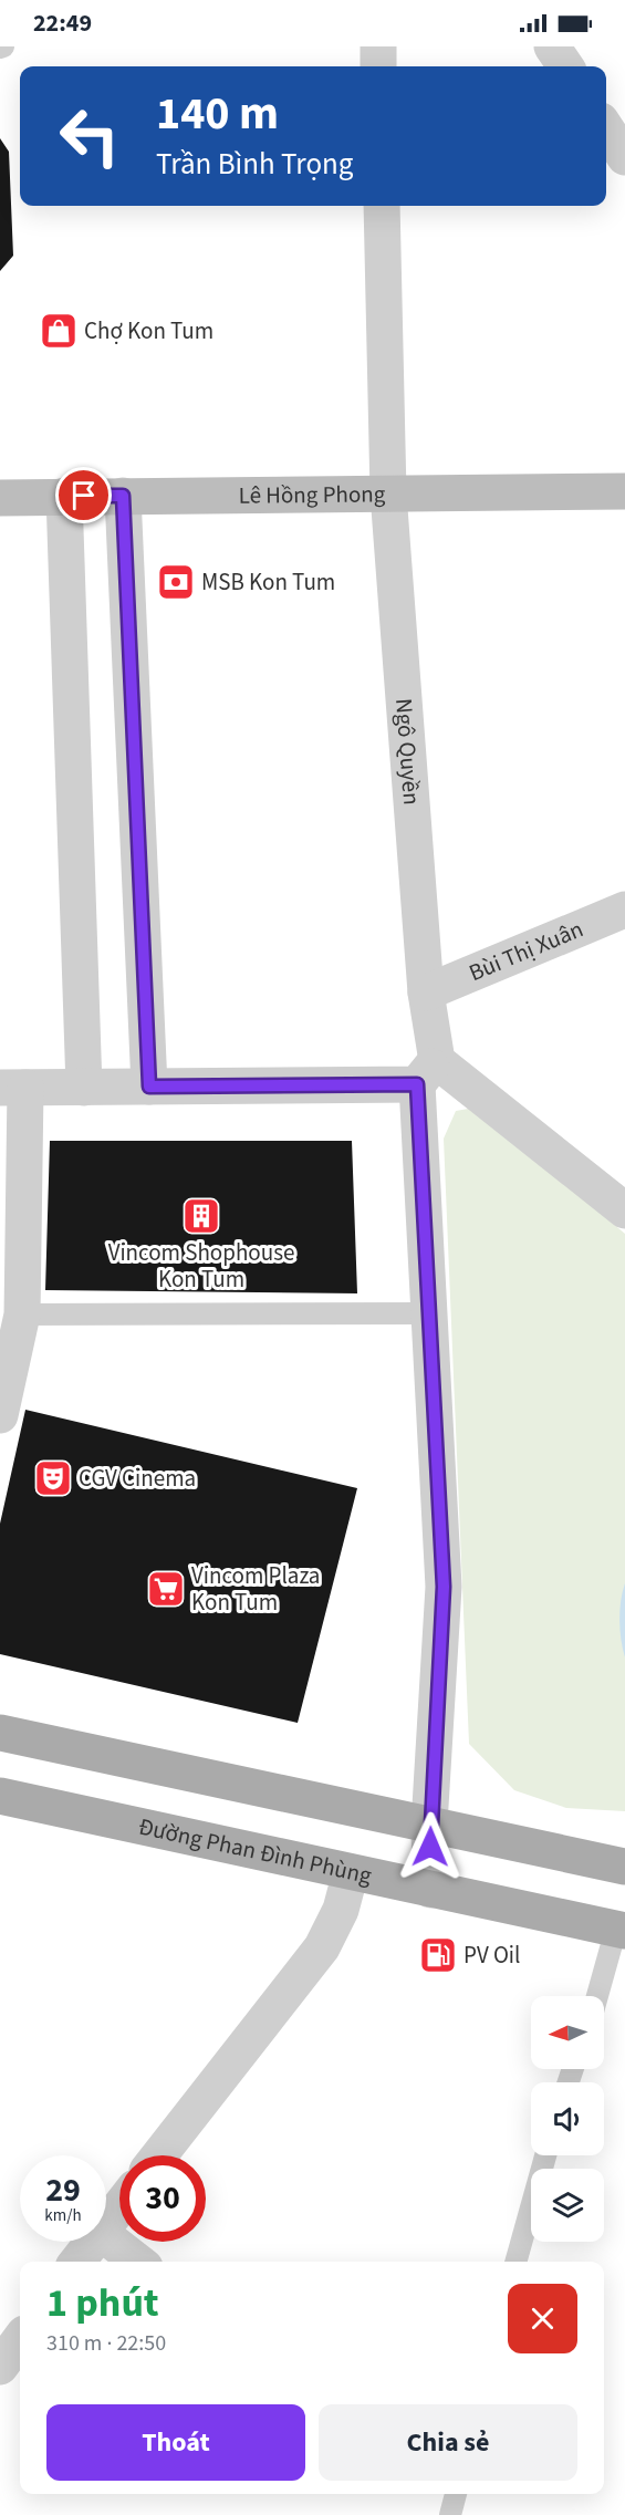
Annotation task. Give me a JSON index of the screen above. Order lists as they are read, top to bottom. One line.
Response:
{"streets":{"main road":["Đường Phan Đình Phùng"],"street":["Lê Hồng Phong","Ngô Quyền","Bùi Thị Xuân"]},"crossings":[["Lê Hồng Phong","Ngô Quyền"],["Ngô Quyền","Bùi Thị Xuân"],["Ngô Quyền","Đường Phan Đình Phùng"]],"places":{"shop":["Chợ Kon Tum"],"bank":["MSB Kon Tum"],"building":["Vincom Shophouse Kon Tum"],"theatre":["CGV Cinema"],"supermarket":["Vincom Plaza Kon Tum"],"fuel station":["PV Oil"]},"north":"left","page":{"status":"22:49","turn":["140 m","Trần Bình Trọng"],"speed":"29 km/h","limit":"30","heading":["1 phút","310 m · 22:50"],"buttons":["Thoát","Chia sẻ"]}}
